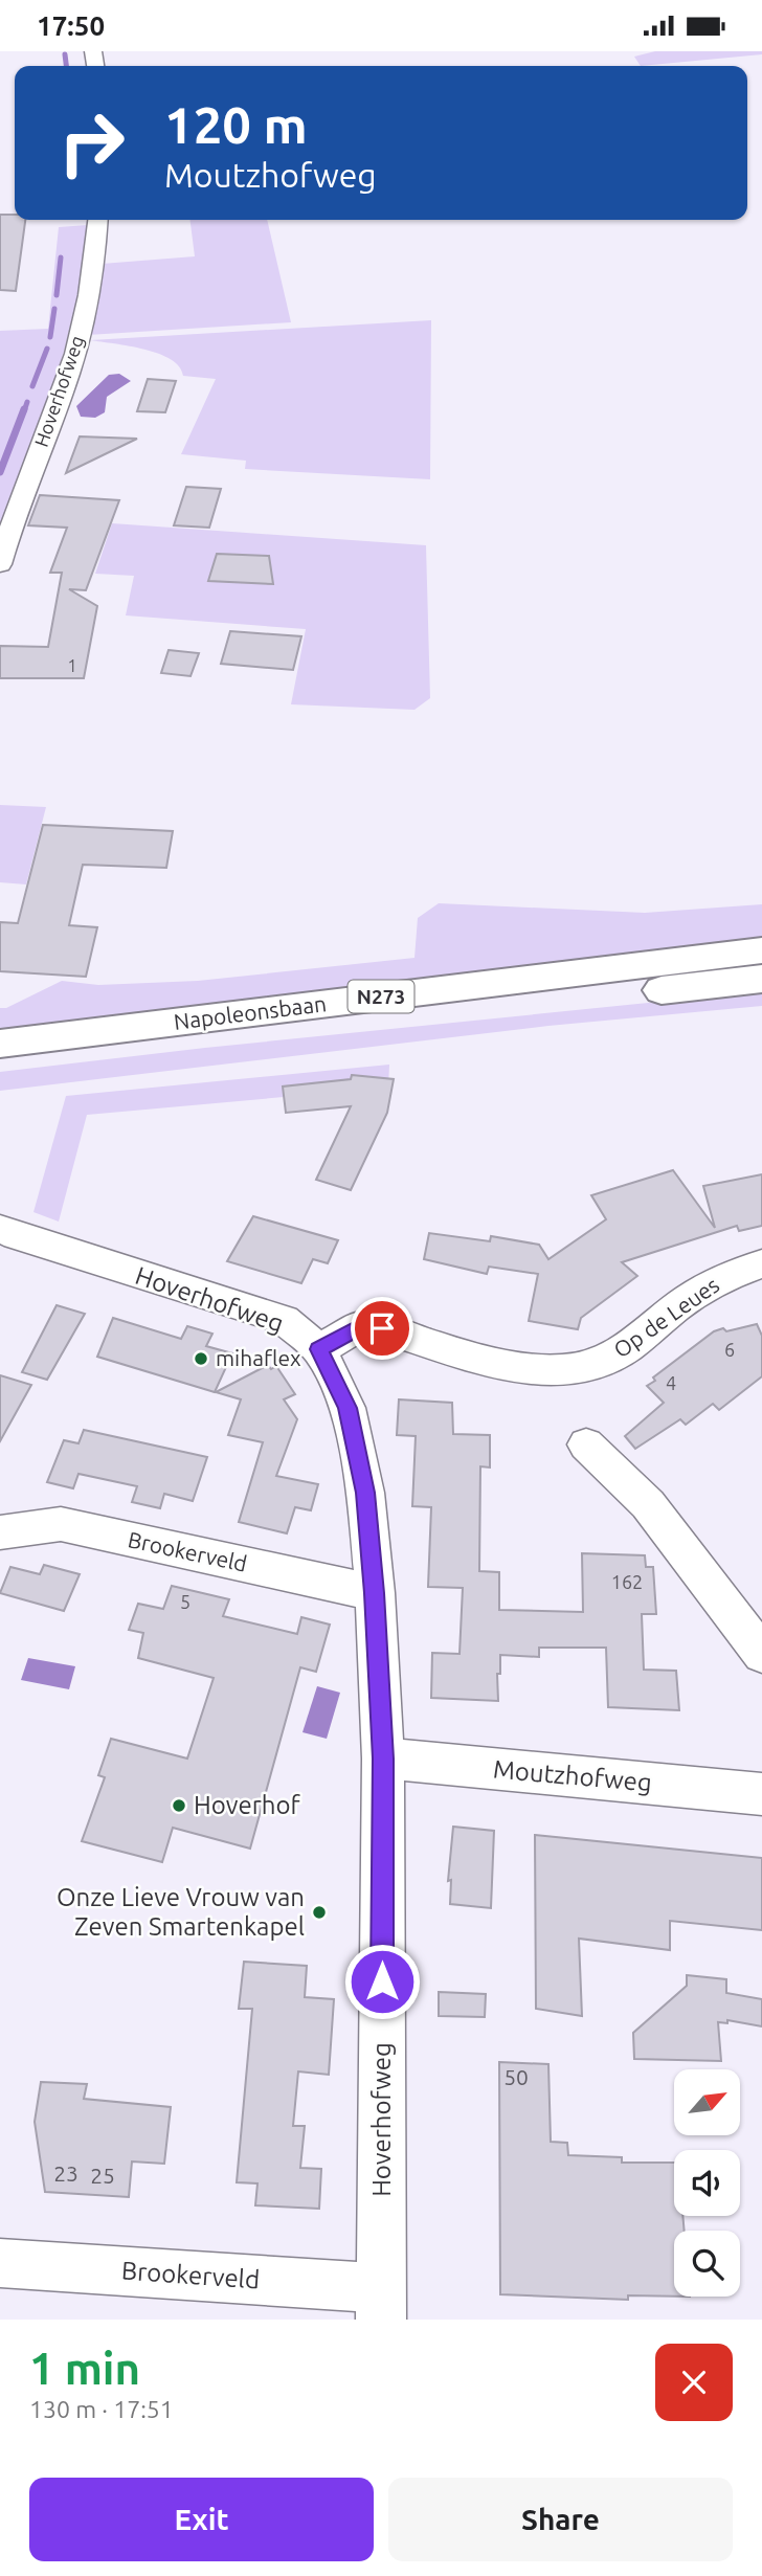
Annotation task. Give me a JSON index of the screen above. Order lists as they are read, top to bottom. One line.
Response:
{"streets":{"main road":["N273","Napoleonsbaan"],"street":["Hoverhofweg","Op de Leues","Brookerveld","Moutzhofweg"]},"crossings":[["Hoverhofweg","Op de Leues"],["Hoverhofweg","Brookerveld"],["Hoverhofweg","Moutzhofweg"]],"places":["mihaflex","Hoverhof","Onze Lieve Vrouw van Zeven Smartenkapel"],"house_numbers":["1","6","4","162","5","50","23","25"],"north":"top right","page":{"status":"17:50","turn":["120 m","Moutzhofweg"],"heading":["1 min","130 m · 17:51"],"buttons":["Exit","Share"]}}
